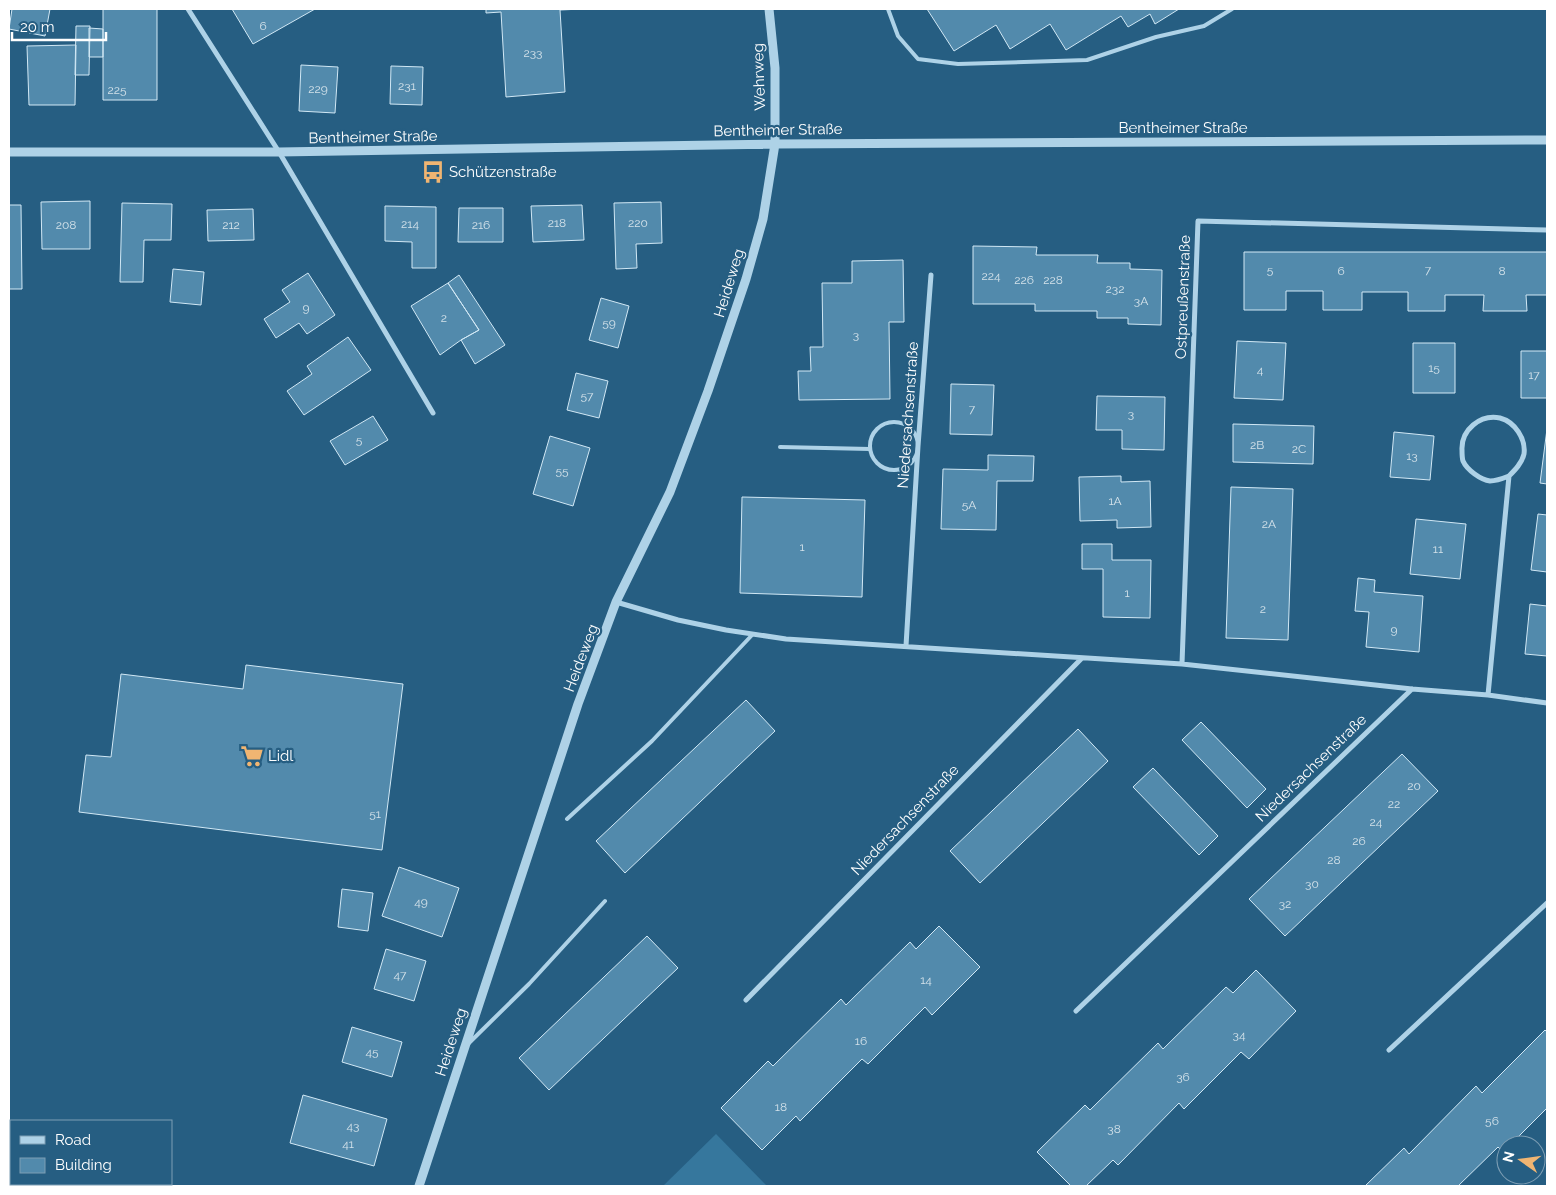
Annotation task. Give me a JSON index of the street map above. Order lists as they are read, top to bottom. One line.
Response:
{"streets":{"street":["Wehrweg","Bentheimer Straße","Heideweg","Ostpreußenstraße","Niedersachsenstraße"]},"crossings":[["Wehrweg","Bentheimer Straße"],["Wehrweg","Heideweg"],["Bentheimer Straße","Heideweg"]],"places":{"bus stop":["Schützenstraße"],"supermarket":["Lidl"]},"house_numbers":["6","233","231","229","225","218","220","214","208","212","216","5","7","6","8","224","226","228","232","3A","9","2","59","3","15","4","17","57","7","3","5","2B","2C","13","55","1A","5A","2A","1","11","1","2","9","20","22","51","24","26","28","30","49","32","47","14","34","16","45","36","18","56","43","38","41"],"legend":["Road","Building"],"scale_bar":"20 m","north":"left"}
